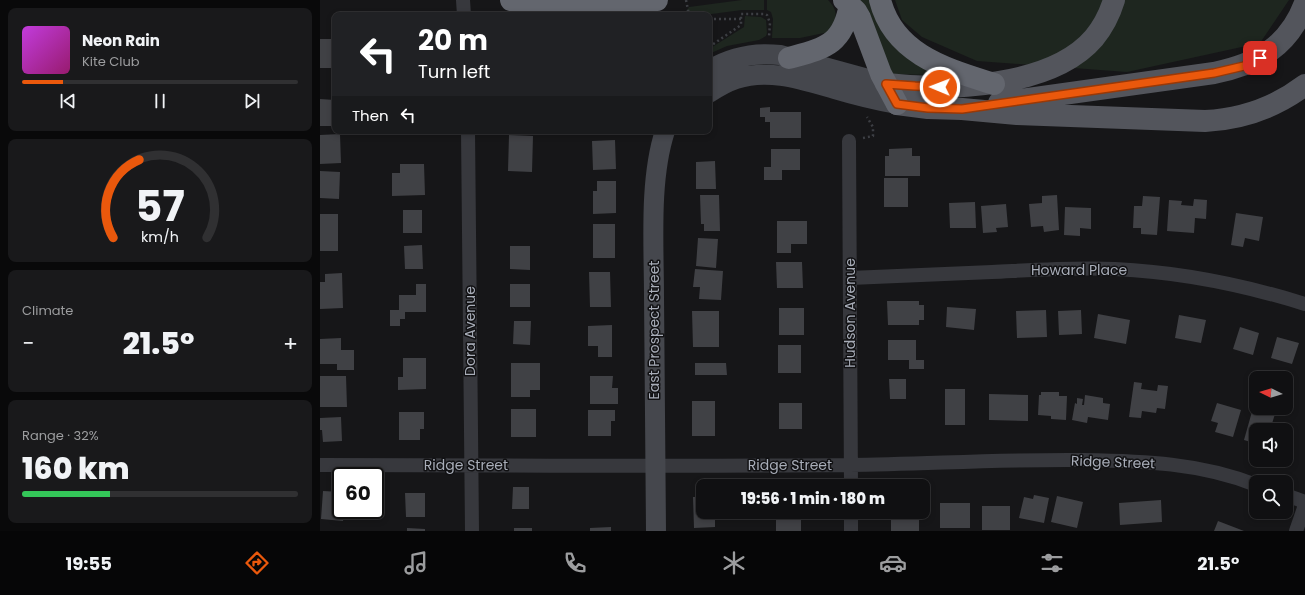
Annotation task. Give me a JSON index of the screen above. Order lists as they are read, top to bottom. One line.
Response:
{"streets":{"street":["Howard Place","Hudson Avenue","East Prospect Street","Dora Avenue","Ridge Street"]},"crossings":[["Howard Place","Hudson Avenue"],["Hudson Avenue","Ridge Street"],["East Prospect Street","Ridge Street"],["Dora Avenue","Ridge Street"]],"north":"left","page":{"turn":["20 m","Turn left"],"song":["Neon Rain","Kite Club"],"then":"Then","tile":["Climate",["Range · 32%","160 km"]],"heat":["−","21.5°","+"],"limit":"60","trip":"19:56 · 1 min · 180 m","tabs":["19:55","21.5°"],"gauge":["57","km/h"]}}
